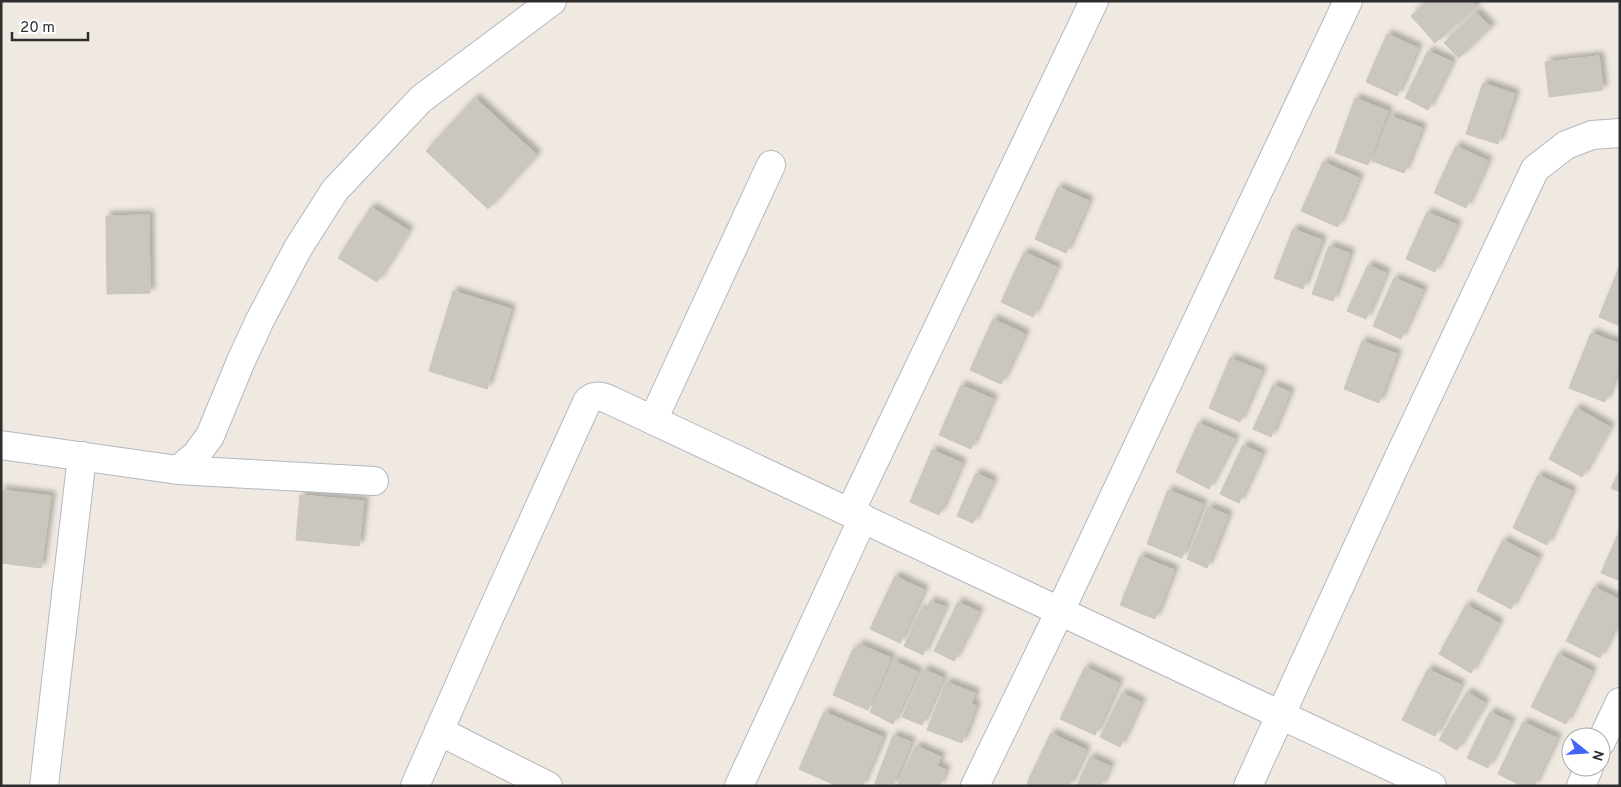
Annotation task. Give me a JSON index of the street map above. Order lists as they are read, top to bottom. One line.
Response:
{"scale_bar":"20 m","north":"right"}
